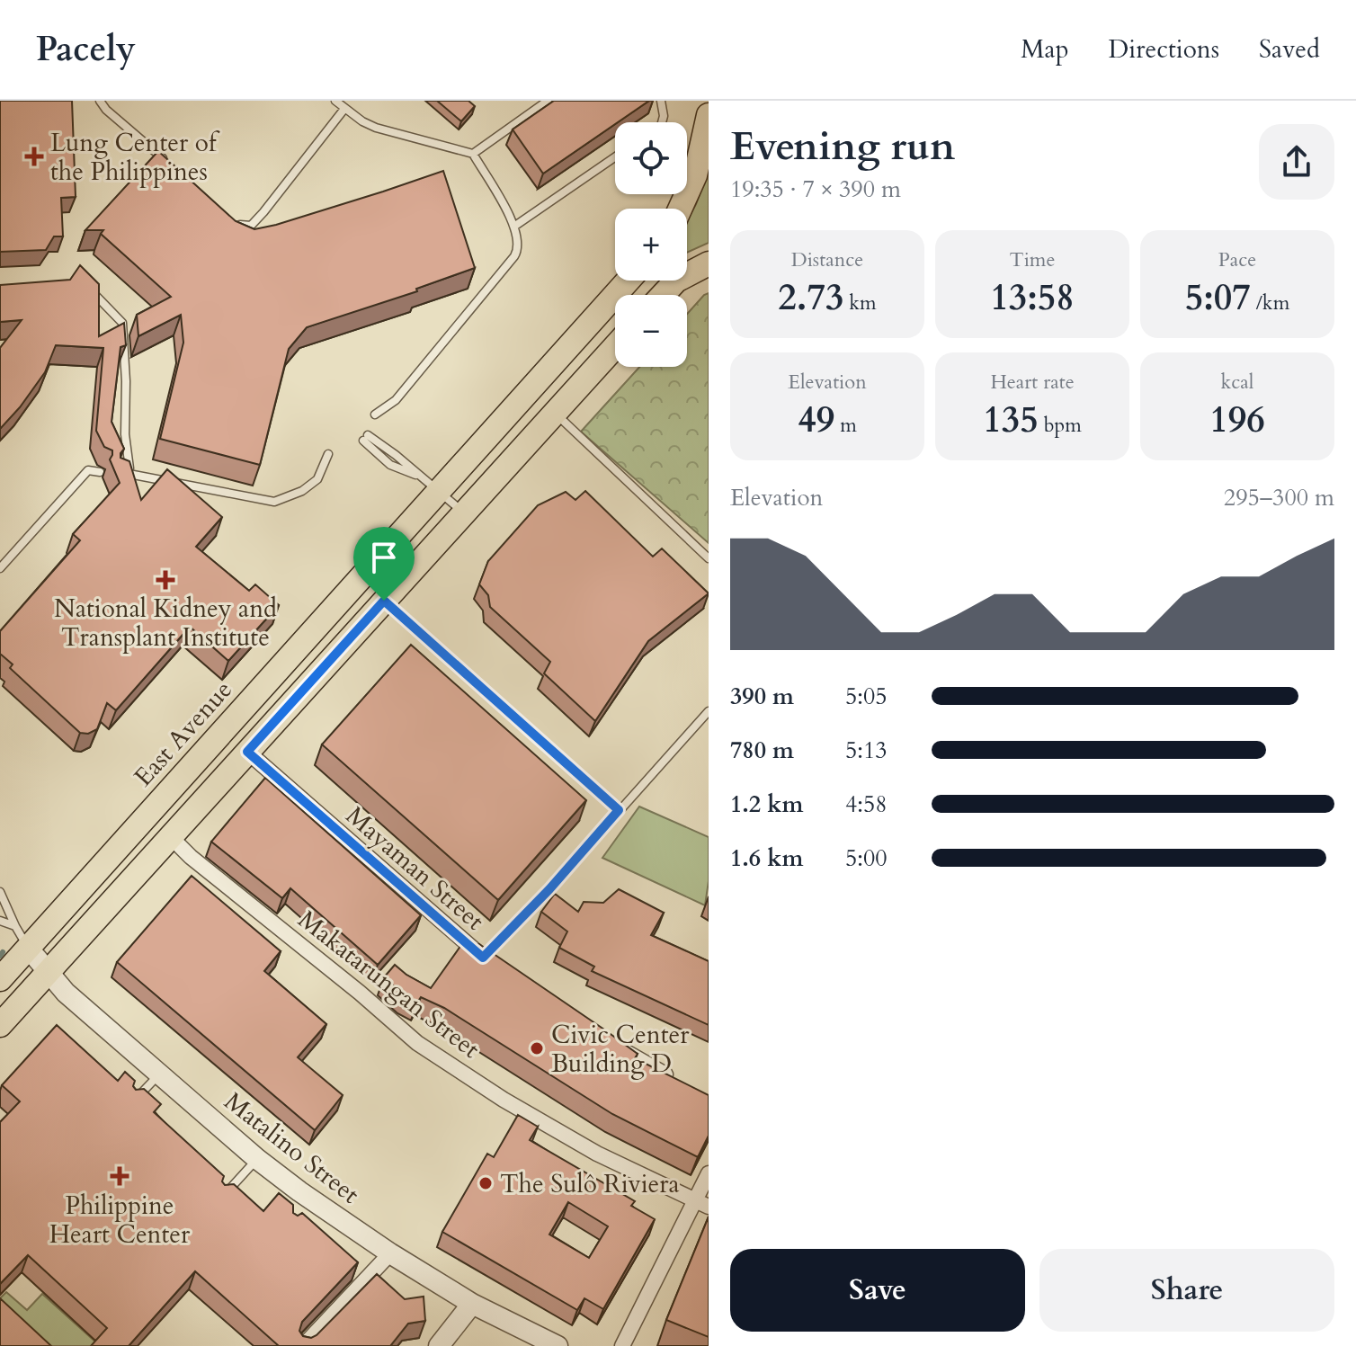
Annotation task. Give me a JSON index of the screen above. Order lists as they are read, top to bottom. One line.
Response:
{"streets":{"main road":["East Avenue"],"street":["Mayaman Street","Makatarungan Street","Matalino Street"]},"crossings":[["East Avenue","Matalino Street"]],"places":{"health":["Lung Center of the Philippines","National Kidney and Transplant Institute","Philippine Heart Center"],"other":["Civic Center Building D","The Sulô Riviera"]},"page":{"header":"Pacely","nav":["Map","Directions","Saved"],"heading":["Evening run","19:35 · 7 × 390 m"],"map_buttons":["+","−"],"stats":[["Distance","2.73 km"],["Time","13:58"],["Pace","5:07 /km"],["Elevation","49 m"],["Heart rate","135 bpm"],["kcal","196"]],"chart":["Elevation","295–300 m"],"list":[{"name":"390 m","note":"5:05"},{"name":"780 m","note":"5:13"},{"name":"1.2 km","note":"4:58"},{"name":"1.6 km","note":"5:00"}],"buttons":["Save","Share"]}}
